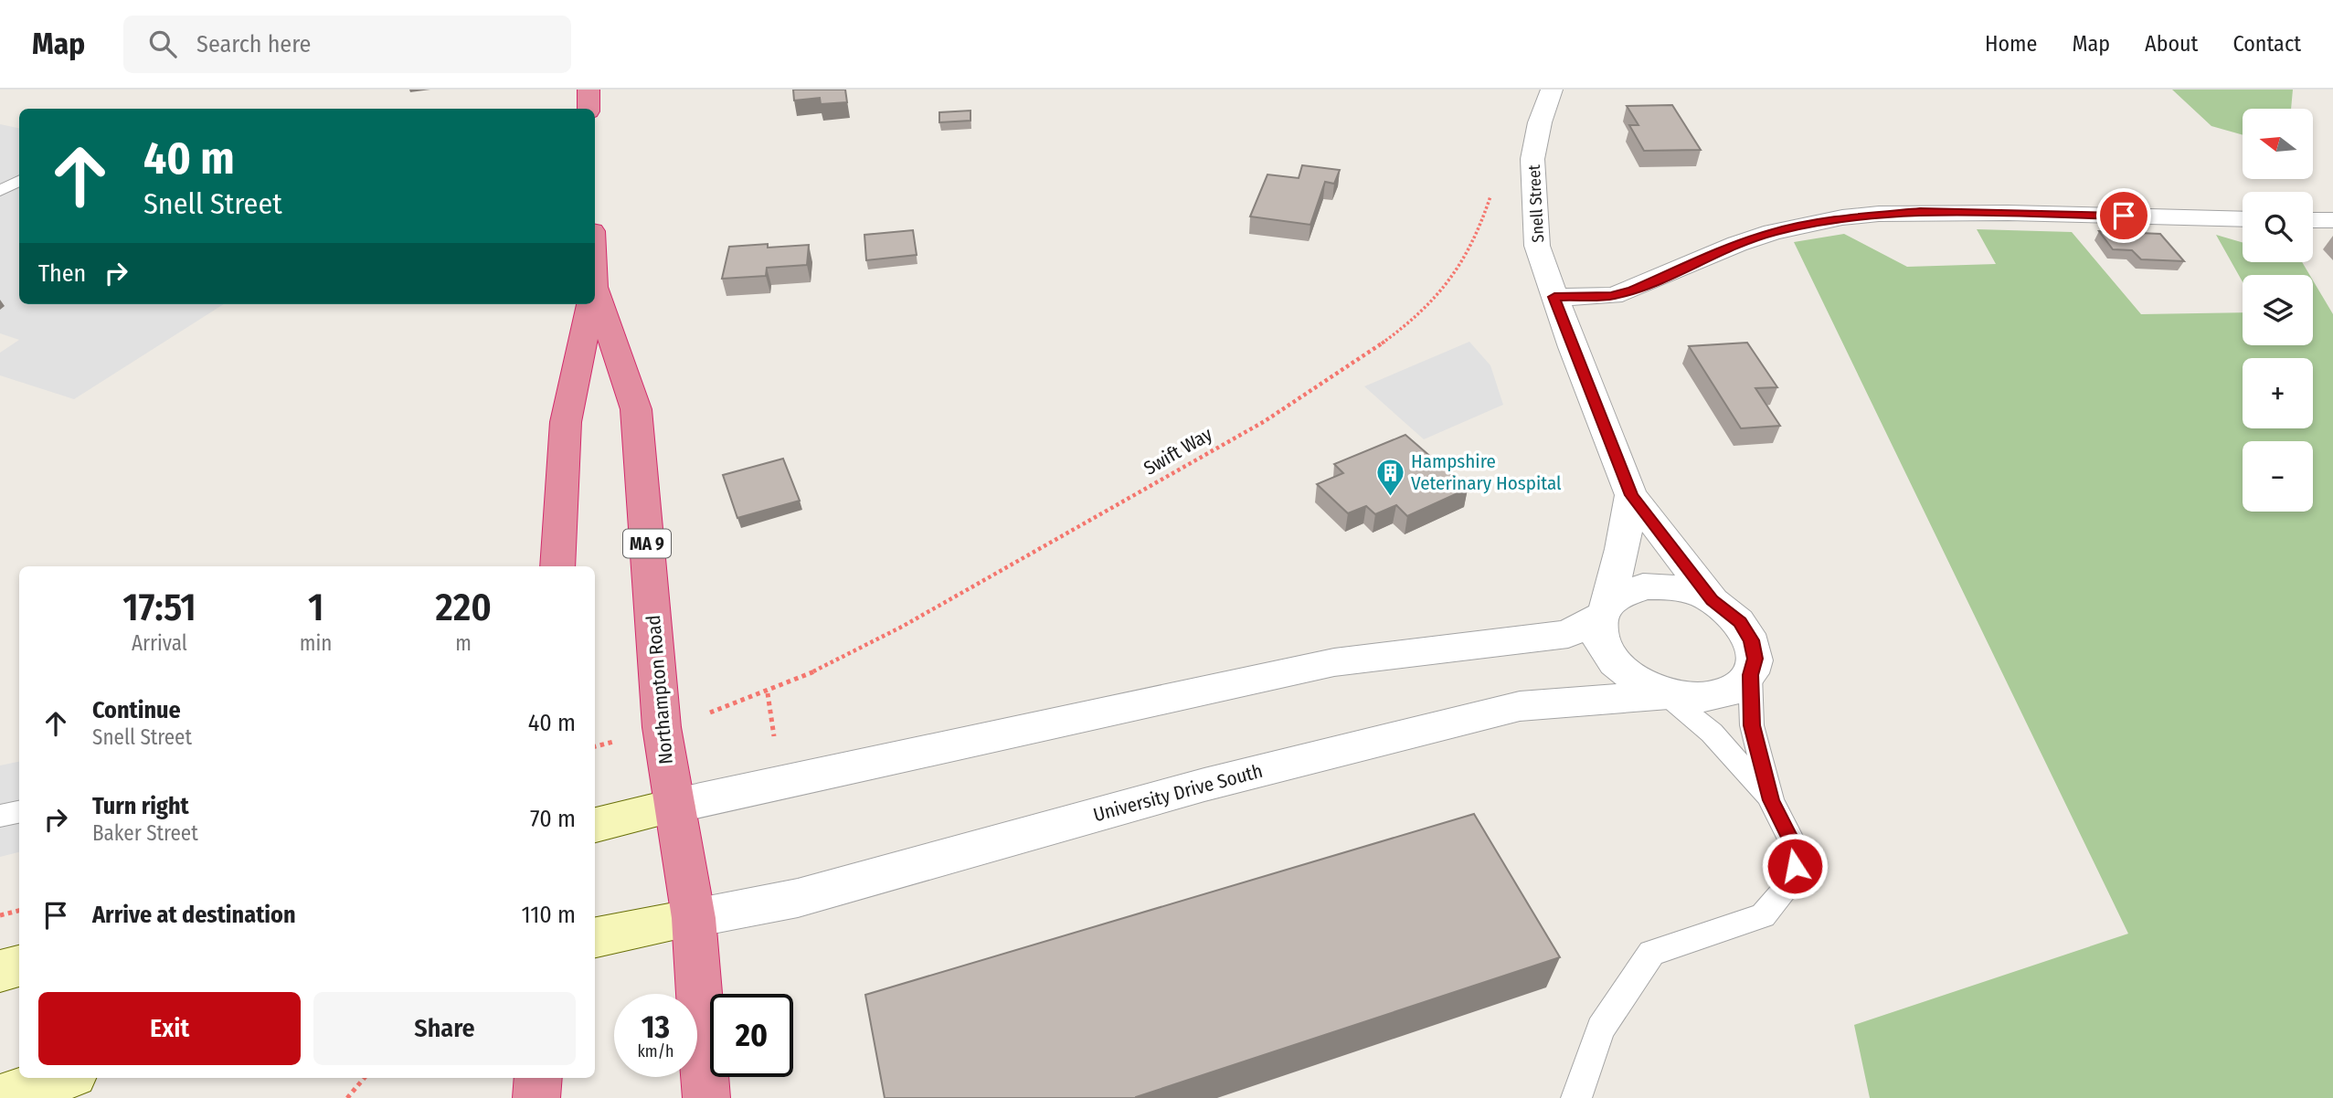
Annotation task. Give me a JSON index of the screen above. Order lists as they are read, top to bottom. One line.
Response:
{"streets":{"highway":["MA 9","Northampton Road"],"street":["Snell Street","University Drive South"],"path":["Swift Way"]},"crossings":[["Snell Street","University Drive South"],["Northampton Road","University Drive South"]],"places":{"building":["Hampshire Veterinary Hospital"]},"north":"left","page":{"header":"Map","search":"Search here","nav":["Home","Map","About","Contact"],"map_buttons":["+","−"],"turn":["40 m","Snell Street"],"then":"Then","eta":["17:51","Arrival","1","min","220","m"],"list":[{"name":"Continue","note":"Snell Street","value":"40 m"},{"name":"Turn right","note":"Baker Street","value":"70 m"},{"name":"Arrive at destination","value":"110 m"}],"buttons":["Exit","Share"],"speed":"13 km/h","limit":"20"}}
